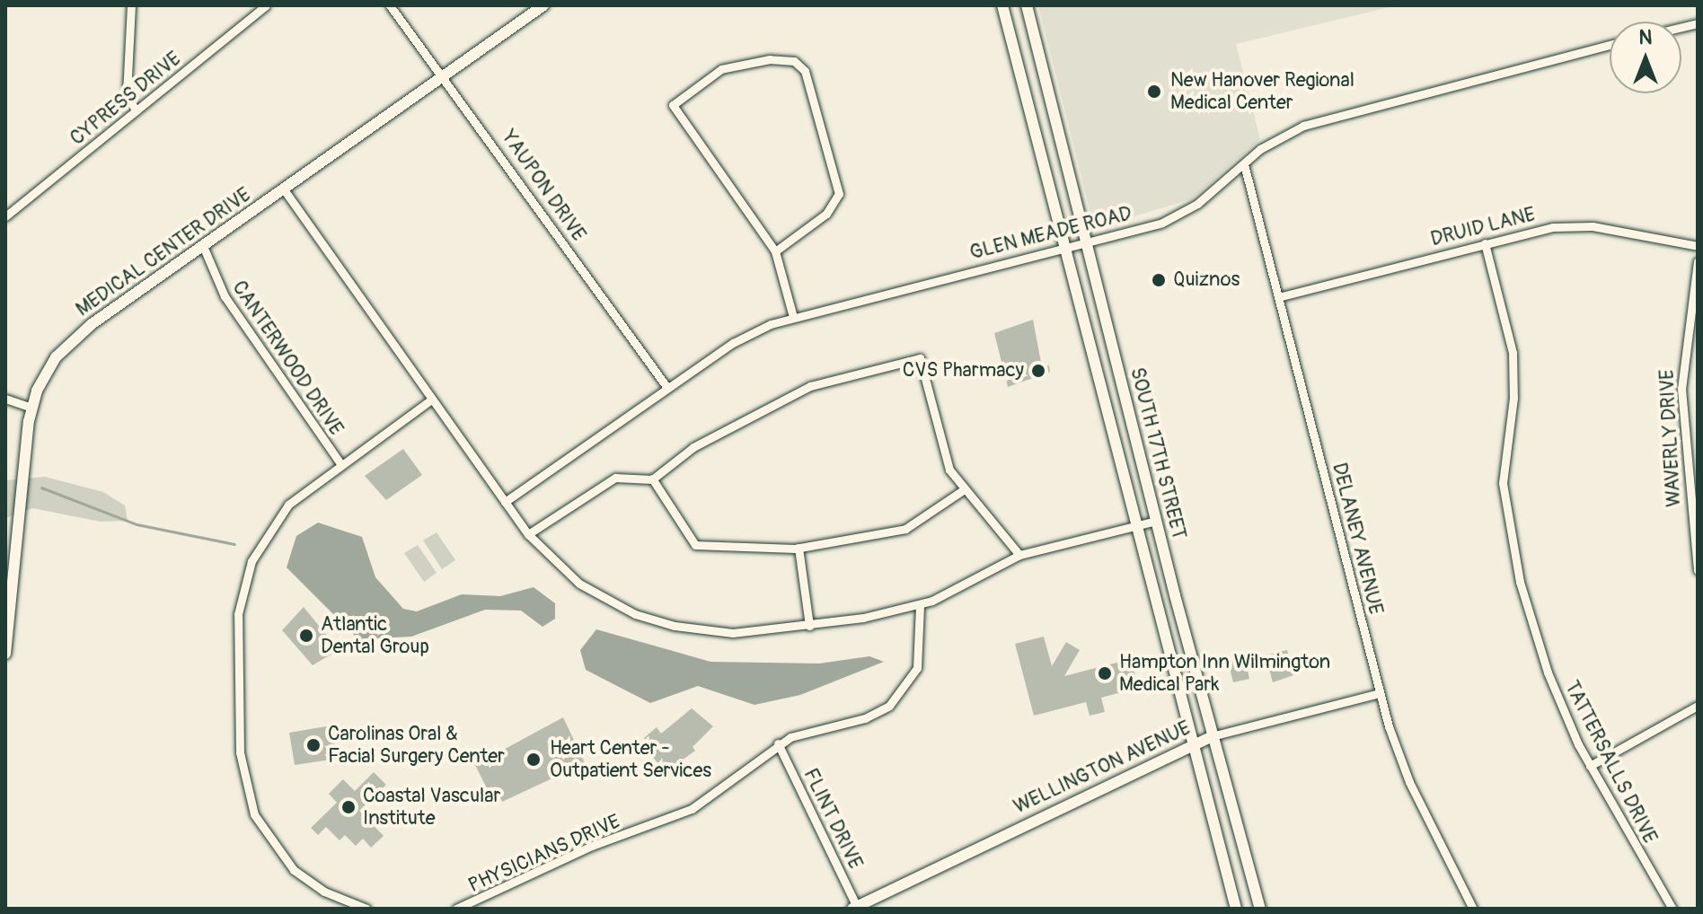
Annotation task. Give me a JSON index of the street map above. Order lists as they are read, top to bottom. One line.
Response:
{"streets":{"main road":["MEDICAL CENTER DRIVE","SOUTH 17TH STREET","WELLINGTON AVENUE"],"street":["CYPRESS DRIVE","YAUPON DRIVE","DRUID LANE","GLEN MEADE ROAD","CANTERWOOD DRIVE","WAVERLY DRIVE","DELANEY AVENUE","TATTERSALLS DRIVE","FLINT DRIVE","PHYSICIANS DRIVE"]},"crossings":[["YAUPON DRIVE","GLEN MEADE ROAD"],["YAUPON DRIVE","MEDICAL CENTER DRIVE"],["DRUID LANE","DELANEY AVENUE"],["DRUID LANE","TATTERSALLS DRIVE"],["GLEN MEADE ROAD","SOUTH 17TH STREET"],["GLEN MEADE ROAD","DELANEY AVENUE"],["MEDICAL CENTER DRIVE","CANTERWOOD DRIVE"],["SOUTH 17TH STREET","WELLINGTON AVENUE"],["DELANEY AVENUE","WELLINGTON AVENUE"],["WELLINGTON AVENUE","FLINT DRIVE"],["FLINT DRIVE","PHYSICIANS DRIVE"]],"places":["New Hanover Regional Medical Center","Quiznos","CVS Pharmacy","Atlantic Dental Group","Hampton Inn Wilmington Medical Park","Carolinas Oral & Facial Surgery Center","Heart Center - Outpatient Services","Coastal Vascular Institute"],"north":"top"}
